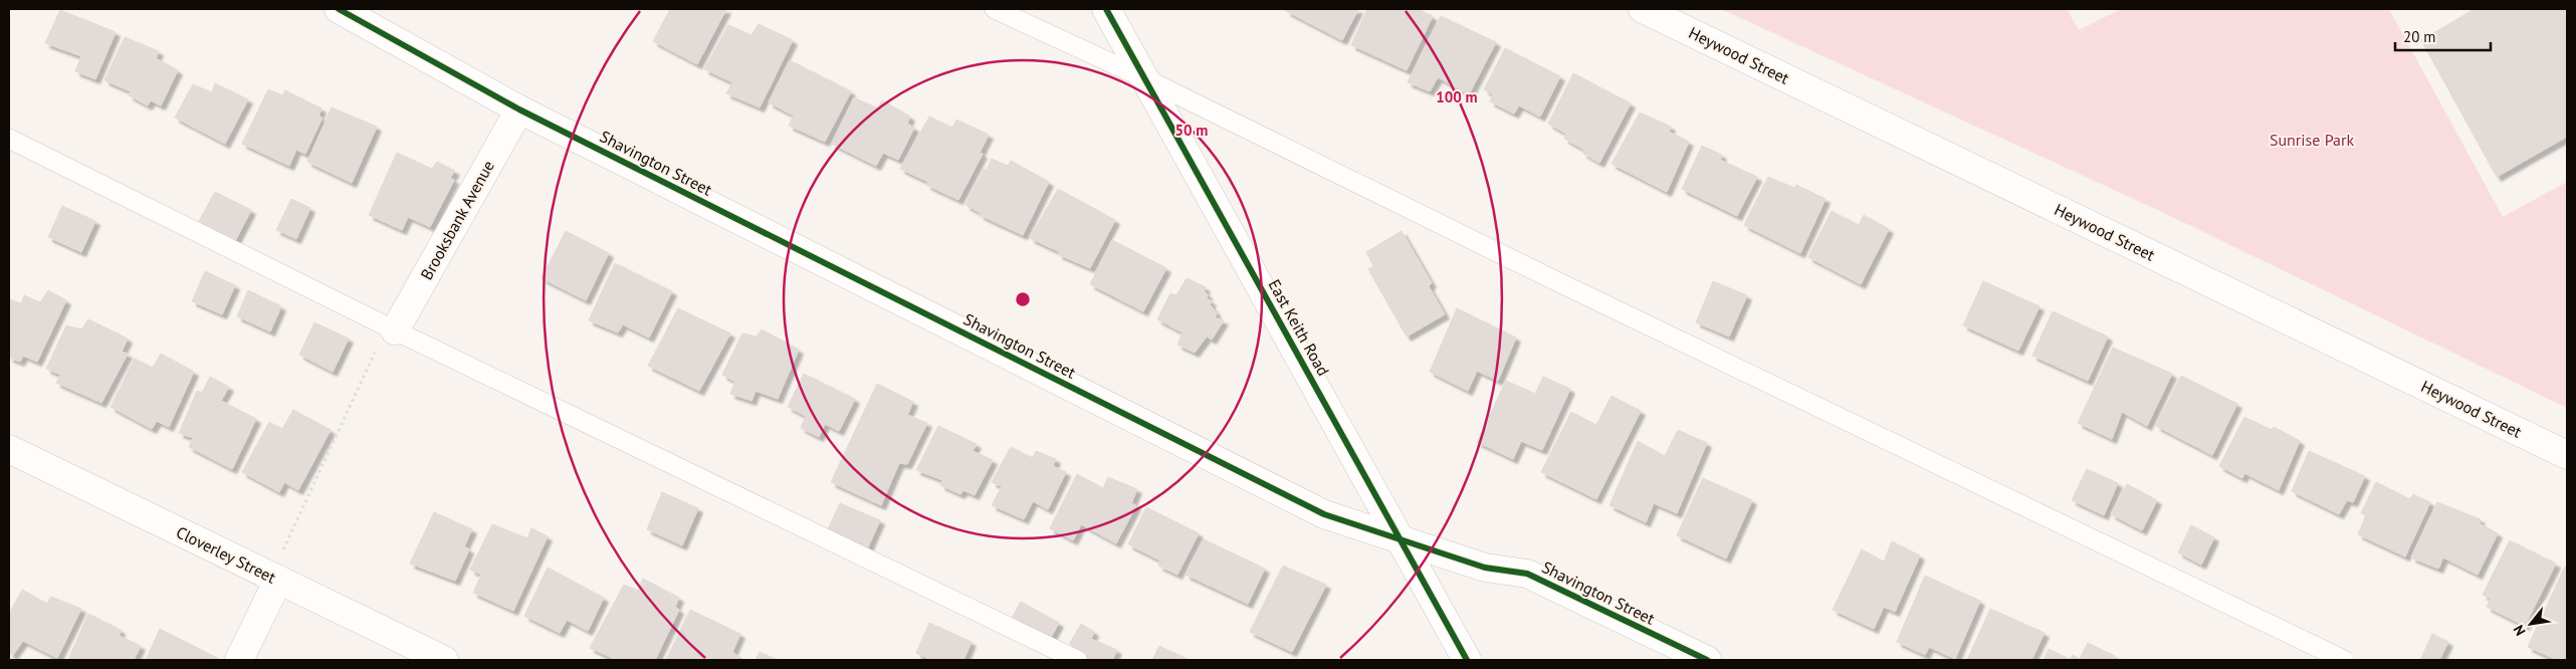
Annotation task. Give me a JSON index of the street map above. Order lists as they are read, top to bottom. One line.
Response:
{"streets":{"street":["Heywood Street","Shavington Street","Brooksbank Avenue","East Keith Road","Cloverley Street"]},"crossings":[["Shavington Street","Brooksbank Avenue"],["Shavington Street","East Keith Road"]],"parks":["Sunrise Park"],"scale_bar":"20 m","north":"bottom left","rings":["100 m","50 m"]}
